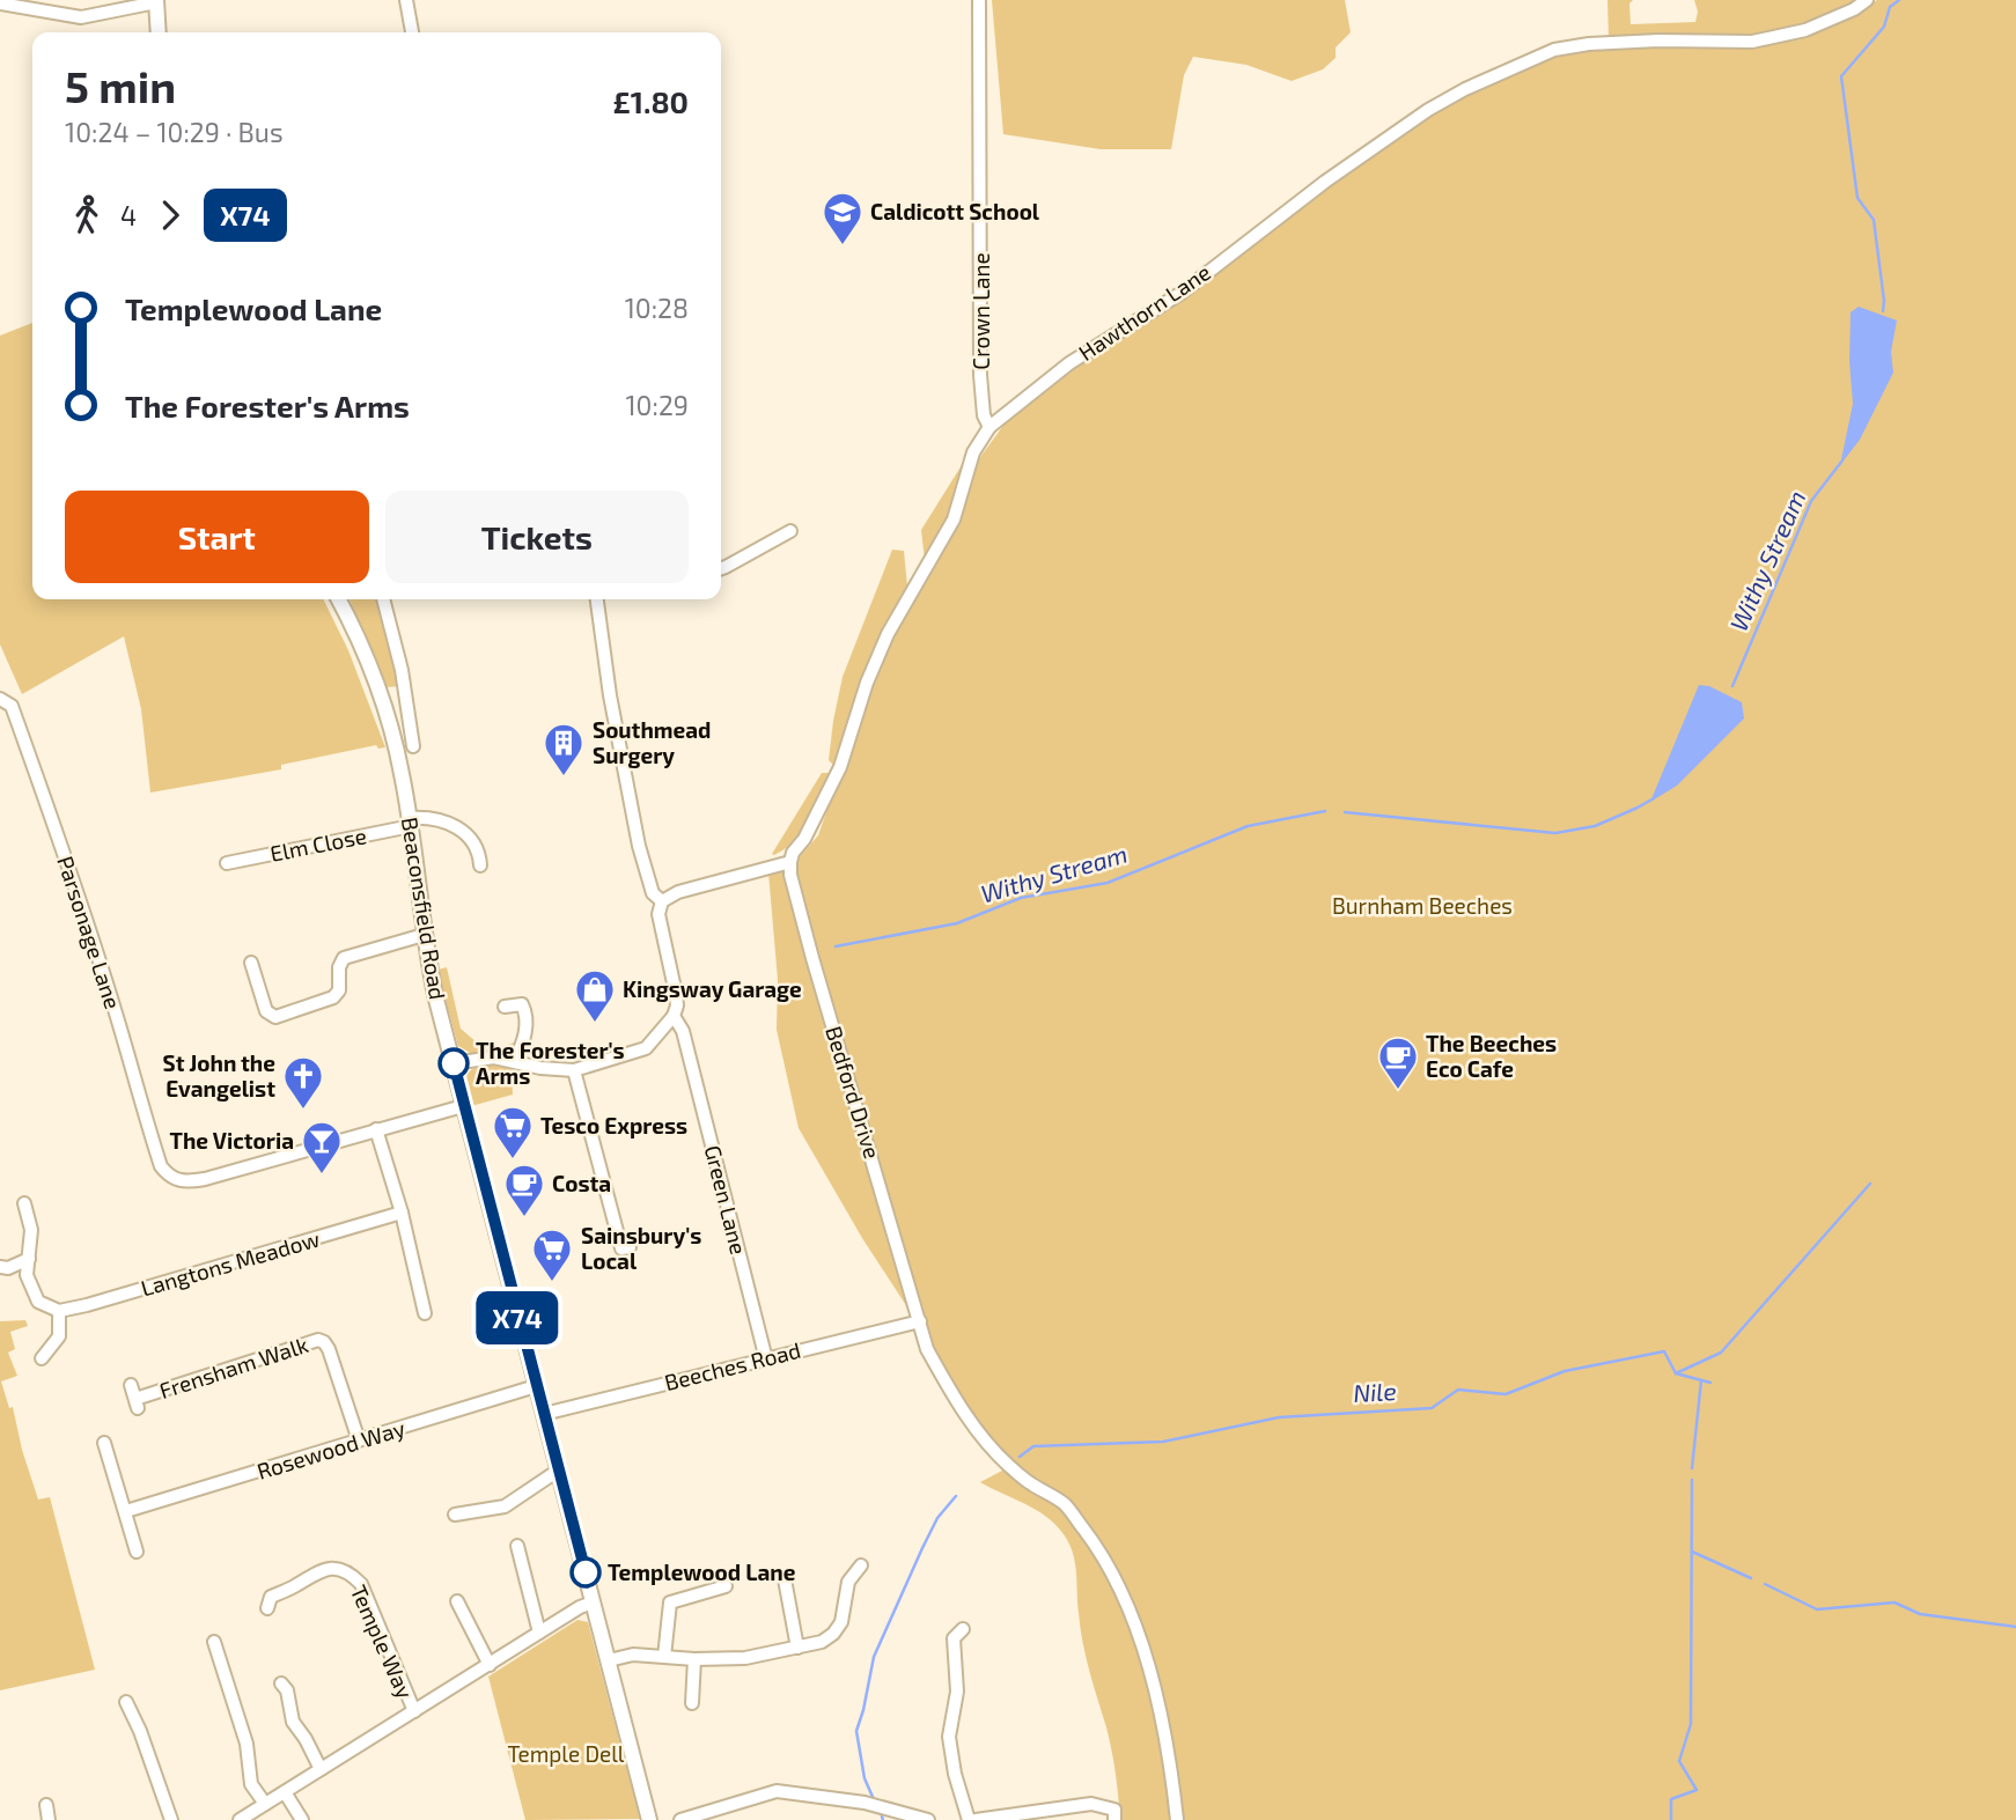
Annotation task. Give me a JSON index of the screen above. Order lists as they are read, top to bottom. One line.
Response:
{"streets":{"main road":["Beaconsfield Road"],"street":["Crown Lane","Hawthorn Lane","Elm Close","Parsonage Lane","Bedford Drive","Green Lane","Langtons Meadow","Beeches Road","Frensham Walk","Rosewood Way","Temple Way"]},"crossings":[["Crown Lane","Hawthorn Lane"],["Hawthorn Lane","Bedford Drive"],["Elm Close","Beaconsfield Road"],["Beaconsfield Road","Beeches Road"],["Beaconsfield Road","Rosewood Way"],["Bedford Drive","Beeches Road"],["Green Lane","Beeches Road"],["Frensham Walk","Rosewood Way"]],"water":["Withy Stream","Nile"],"parks":["Burnham Beeches","Temple Dell"],"places":{"school or university":["Caldicott School"],"building":["Southmead Surgery"],"shop":["Kingsway Garage"],"other":["The Forester's Arms","Templewood Lane"],"cafe":["The Beeches Eco Cafe","Costa"],"church":["St John the Evangelist"],"supermarket":["Tesco Express","Sainsbury's Local"],"bar":["The Victoria"]},"lines":["bus line X74"],"page":{"on_map":"X74","heading":["5 min","10:24 – 10:29 · Bus","£1.80"],"legs":["4","X74"],"list":[{"name":"Templewood Lane","value":"10:28"},{"name":"The Forester's Arms","value":"10:29"}],"buttons":["Start","Tickets"]}}
